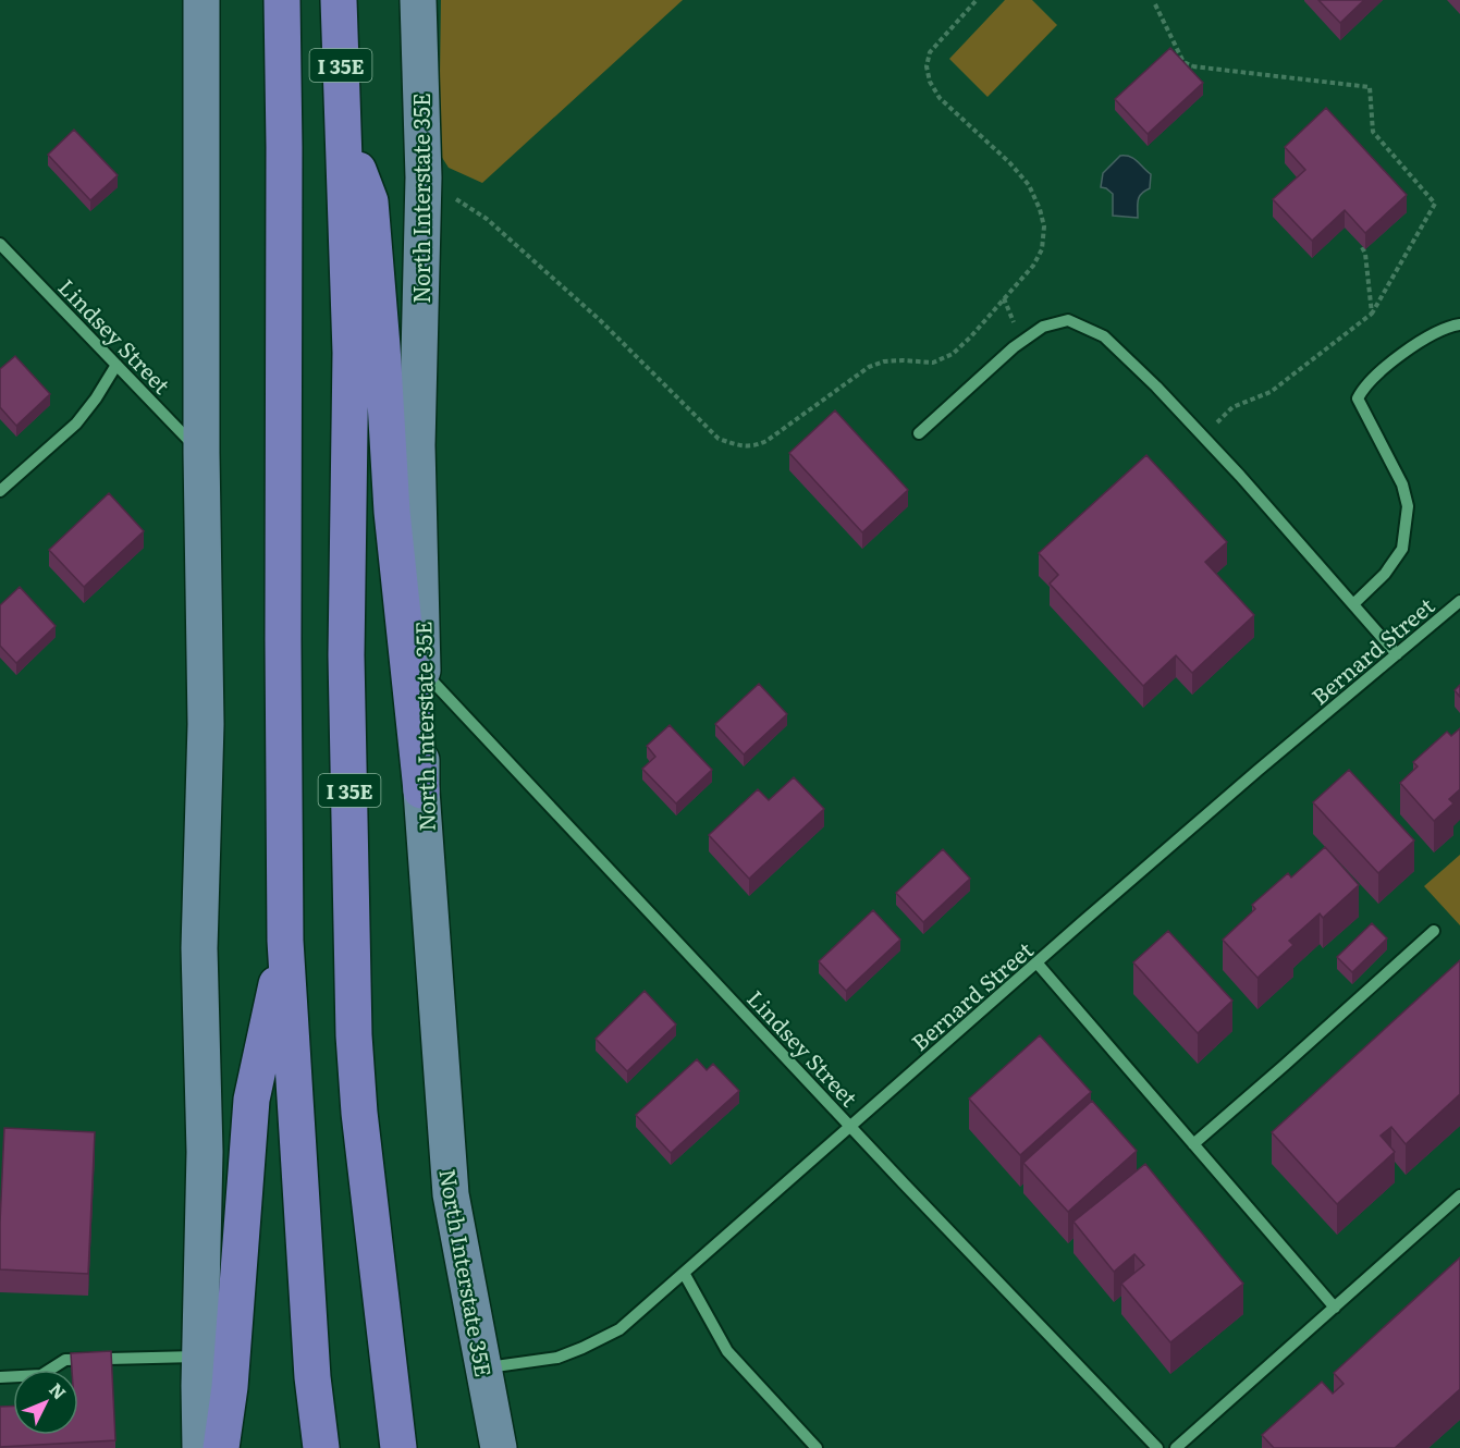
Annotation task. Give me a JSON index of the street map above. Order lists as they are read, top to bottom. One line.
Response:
{"streets":{"highway":["I 35E"],"main road":["North Interstate 35E"],"street":["Lindsey Street","Bernard Street"]},"crossings":[["North Interstate 35E","Lindsey Street"],["North Interstate 35E","Bernard Street"],["Lindsey Street","Bernard Street"]],"north":"top right"}
